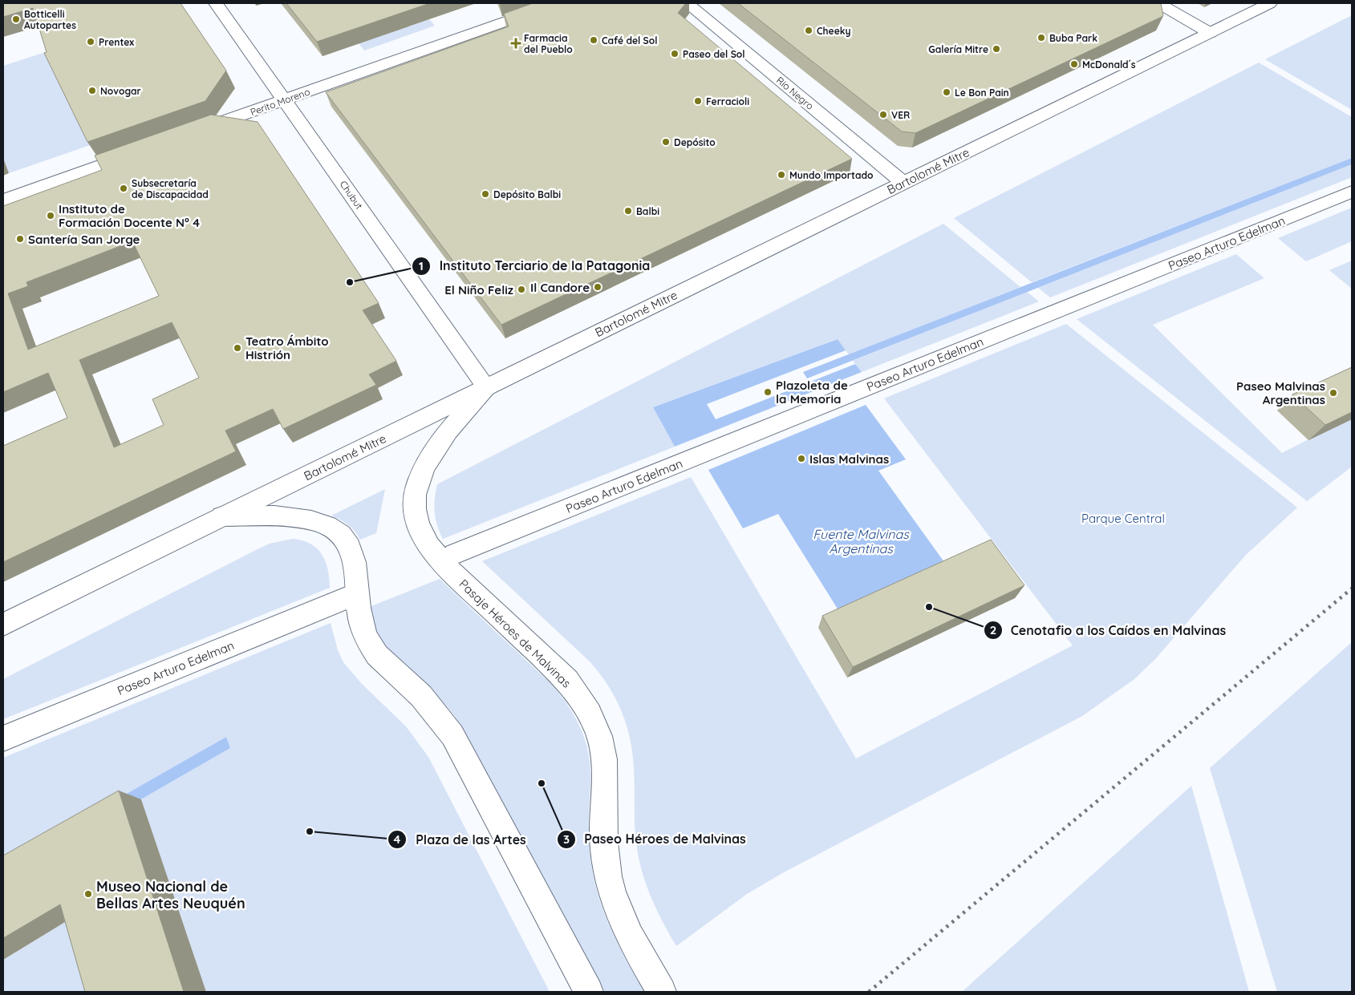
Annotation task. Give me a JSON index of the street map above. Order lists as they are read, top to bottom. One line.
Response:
{"streets":{"street":["Río Negro","Perito Moreno","Bartolomé Mitre","Chubut","Paseo Arturo Edelman","Pasaje Héroes de Malvinas"]},"crossings":[["Río Negro","Bartolomé Mitre"],["Perito Moreno","Chubut"],["Bartolomé Mitre","Chubut"],["Bartolomé Mitre","Pasaje Héroes de Malvinas"],["Chubut","Pasaje Héroes de Malvinas"]],"water":["Fuente Malvinas Argentinas"],"parks":["Parque Central"],"places":{"other":["Botticelli Autopartes","Cheeky","Buba Park","Café del Sol","Prentex","Galería Mitre","Paseo del Sol","McDonald´s","Novogar","Le Bon Pain","Ferracioli","VER","Depósito","Mundo Importado","Subsecretaría de Discapacidad","Depósito Balbi","Balbi","Instituto de Formación Docente N° 4","Santería San Jorge","Instituto Terciario de la Patagonia","Il Candore","El Niño Feliz","Teatro Ámbito Histrión","Plazoleta de la Memoria","Paseo Malvinas Argentinas","Islas Malvinas","Cenotafio a los Caídos en Malvinas","Paseo Héroes de Malvinas","Plaza de las Artes","Museo Nacional de Bellas Artes Neuquén"],"health":["Farmacia del Pueblo"]}}
